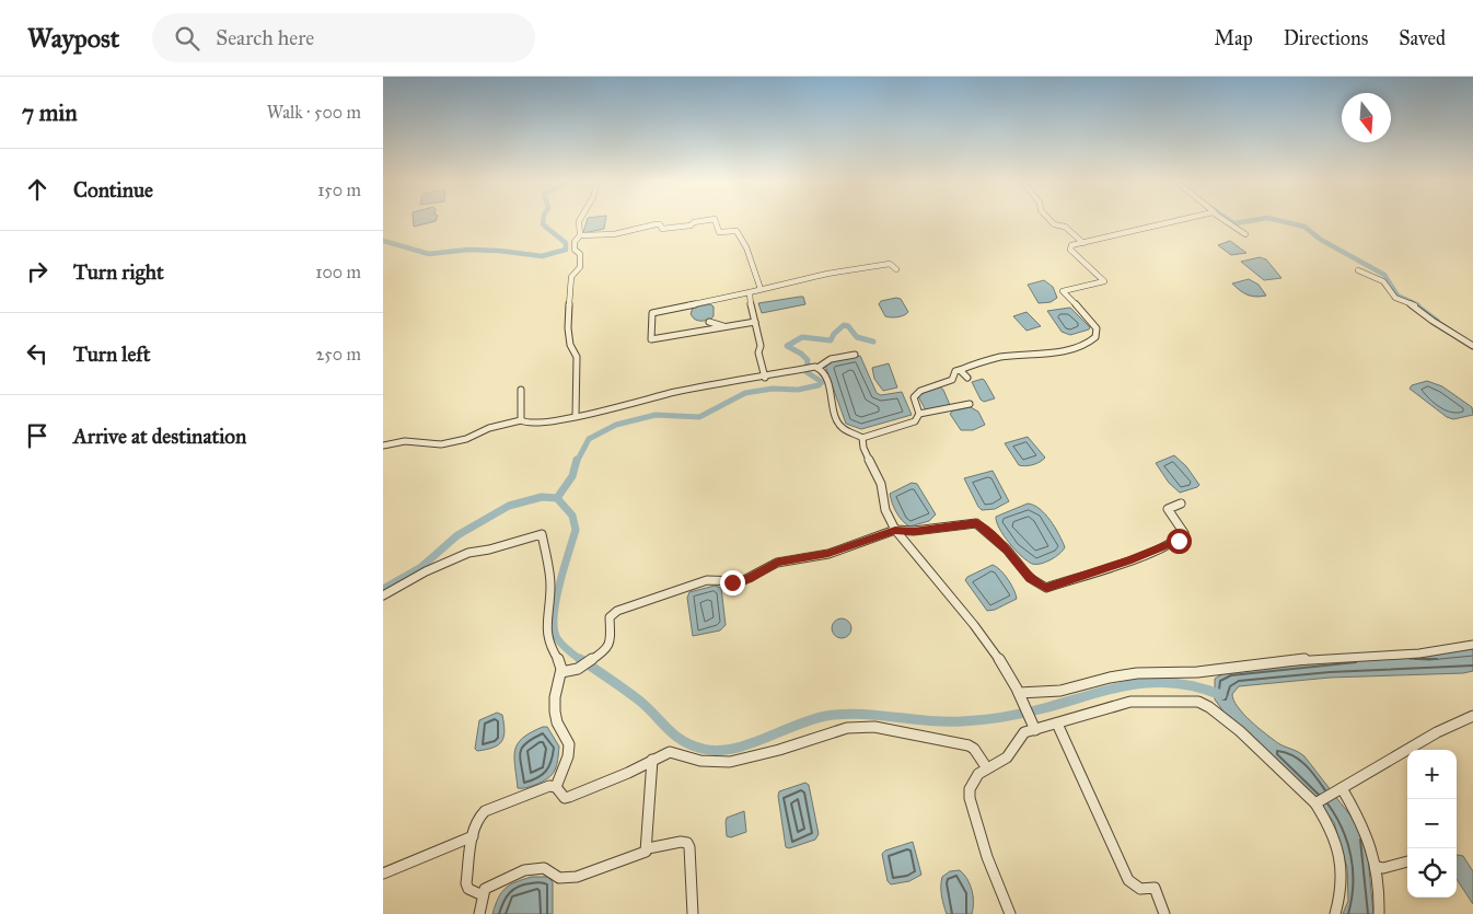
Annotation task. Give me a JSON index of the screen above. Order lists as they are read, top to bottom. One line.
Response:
{"north":"bottom","page":{"header":"Waypost","search":"Search here","nav":["Map","Directions","Saved"],"heading":["7 min","Walk · 500 m"],"list":[["Continue","150 m"],["Turn right","100 m"],["Turn left","250 m"],"Arrive at destination"],"map_buttons":["+","−"]}}
